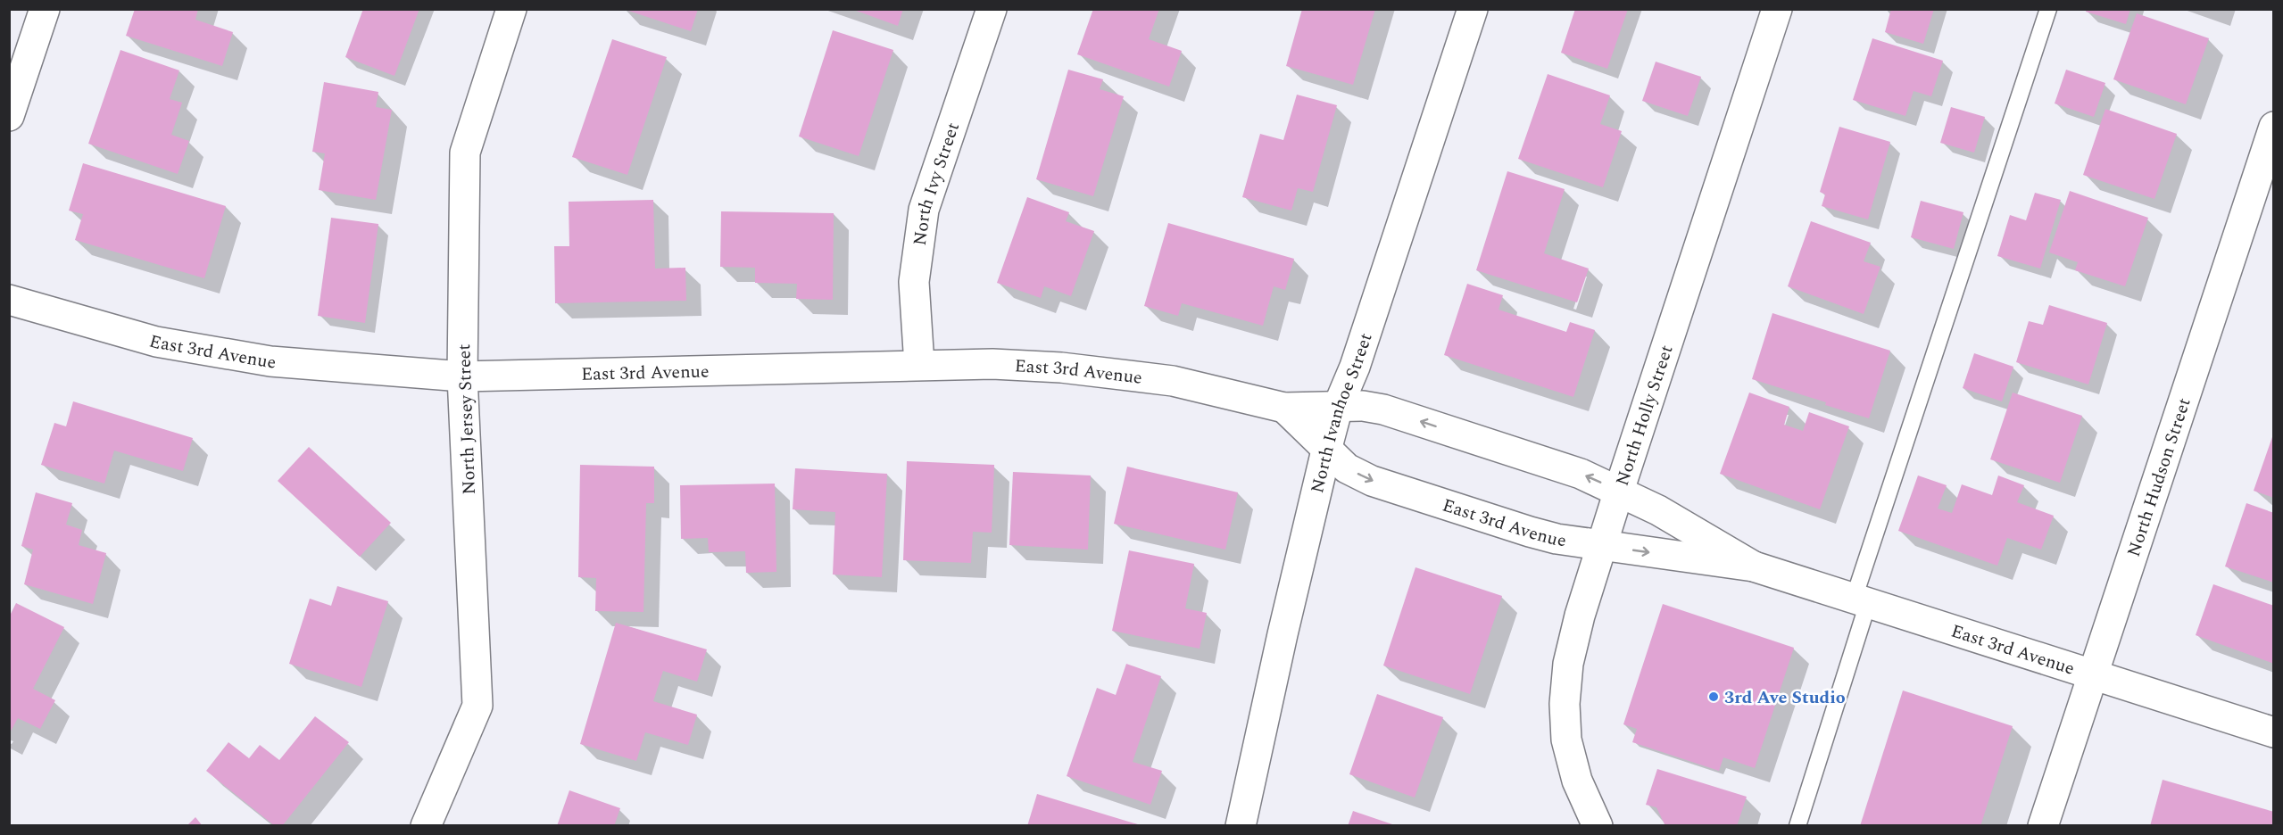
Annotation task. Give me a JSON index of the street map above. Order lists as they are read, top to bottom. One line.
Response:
{"streets":{"street":["North Ivy Street","East 3rd Avenue","North Ivanhoe Street","North Holly Street","North Jersey Street","North Hudson Street"]},"crossings":[["North Ivy Street","East 3rd Avenue"],["East 3rd Avenue","North Ivanhoe Street"],["East 3rd Avenue","North Holly Street"],["East 3rd Avenue","North Jersey Street"],["East 3rd Avenue","North Hudson Street"]],"places":["3rd Ave Studio"]}
